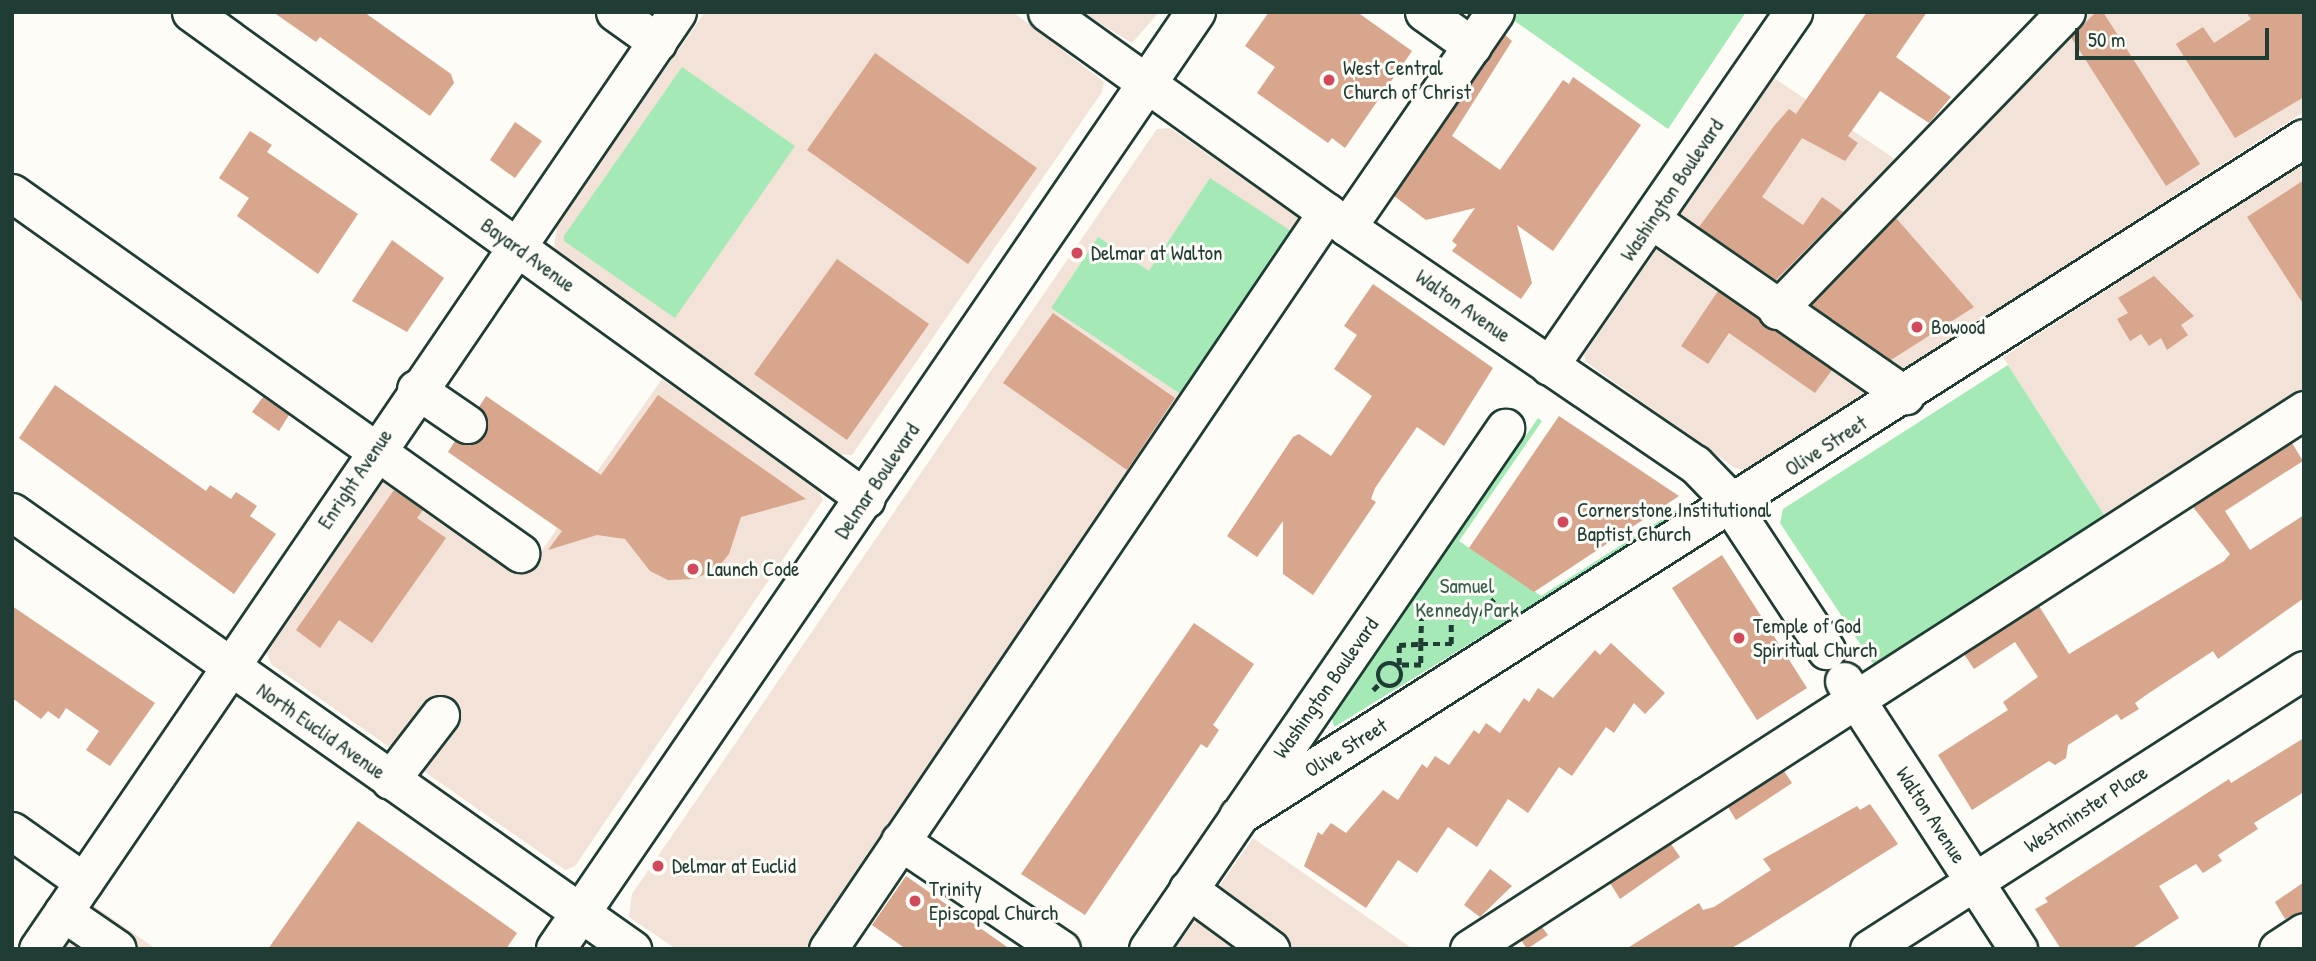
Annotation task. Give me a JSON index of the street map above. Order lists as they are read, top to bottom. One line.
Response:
{"streets":{"main road":["Delmar Boulevard"],"street":["Washington Boulevard","Bayard Avenue","Walton Avenue","Olive Street","Enright Avenue","North Euclid Avenue","Westminster Place"]},"crossings":[["Washington Boulevard","Walton Avenue"],["Washington Boulevard","Olive Street"],["Bayard Avenue","Enright Avenue"],["Bayard Avenue","Delmar Boulevard"],["Walton Avenue","Olive Street"],["Walton Avenue","Delmar Boulevard"],["Walton Avenue","Westminster Place"],["Enright Avenue","North Euclid Avenue"],["Delmar Boulevard","North Euclid Avenue"]],"parks":["Samuel Kennedy Park"],"places":["West Central Church of Christ","Delmar at Walton","Bowood","Cornerstone Institutional Baptist Church","Launch Code","Temple of God Spiritual Church","Delmar at Euclid","Trinity Episcopal Church"],"scale_bar":"50 m"}
